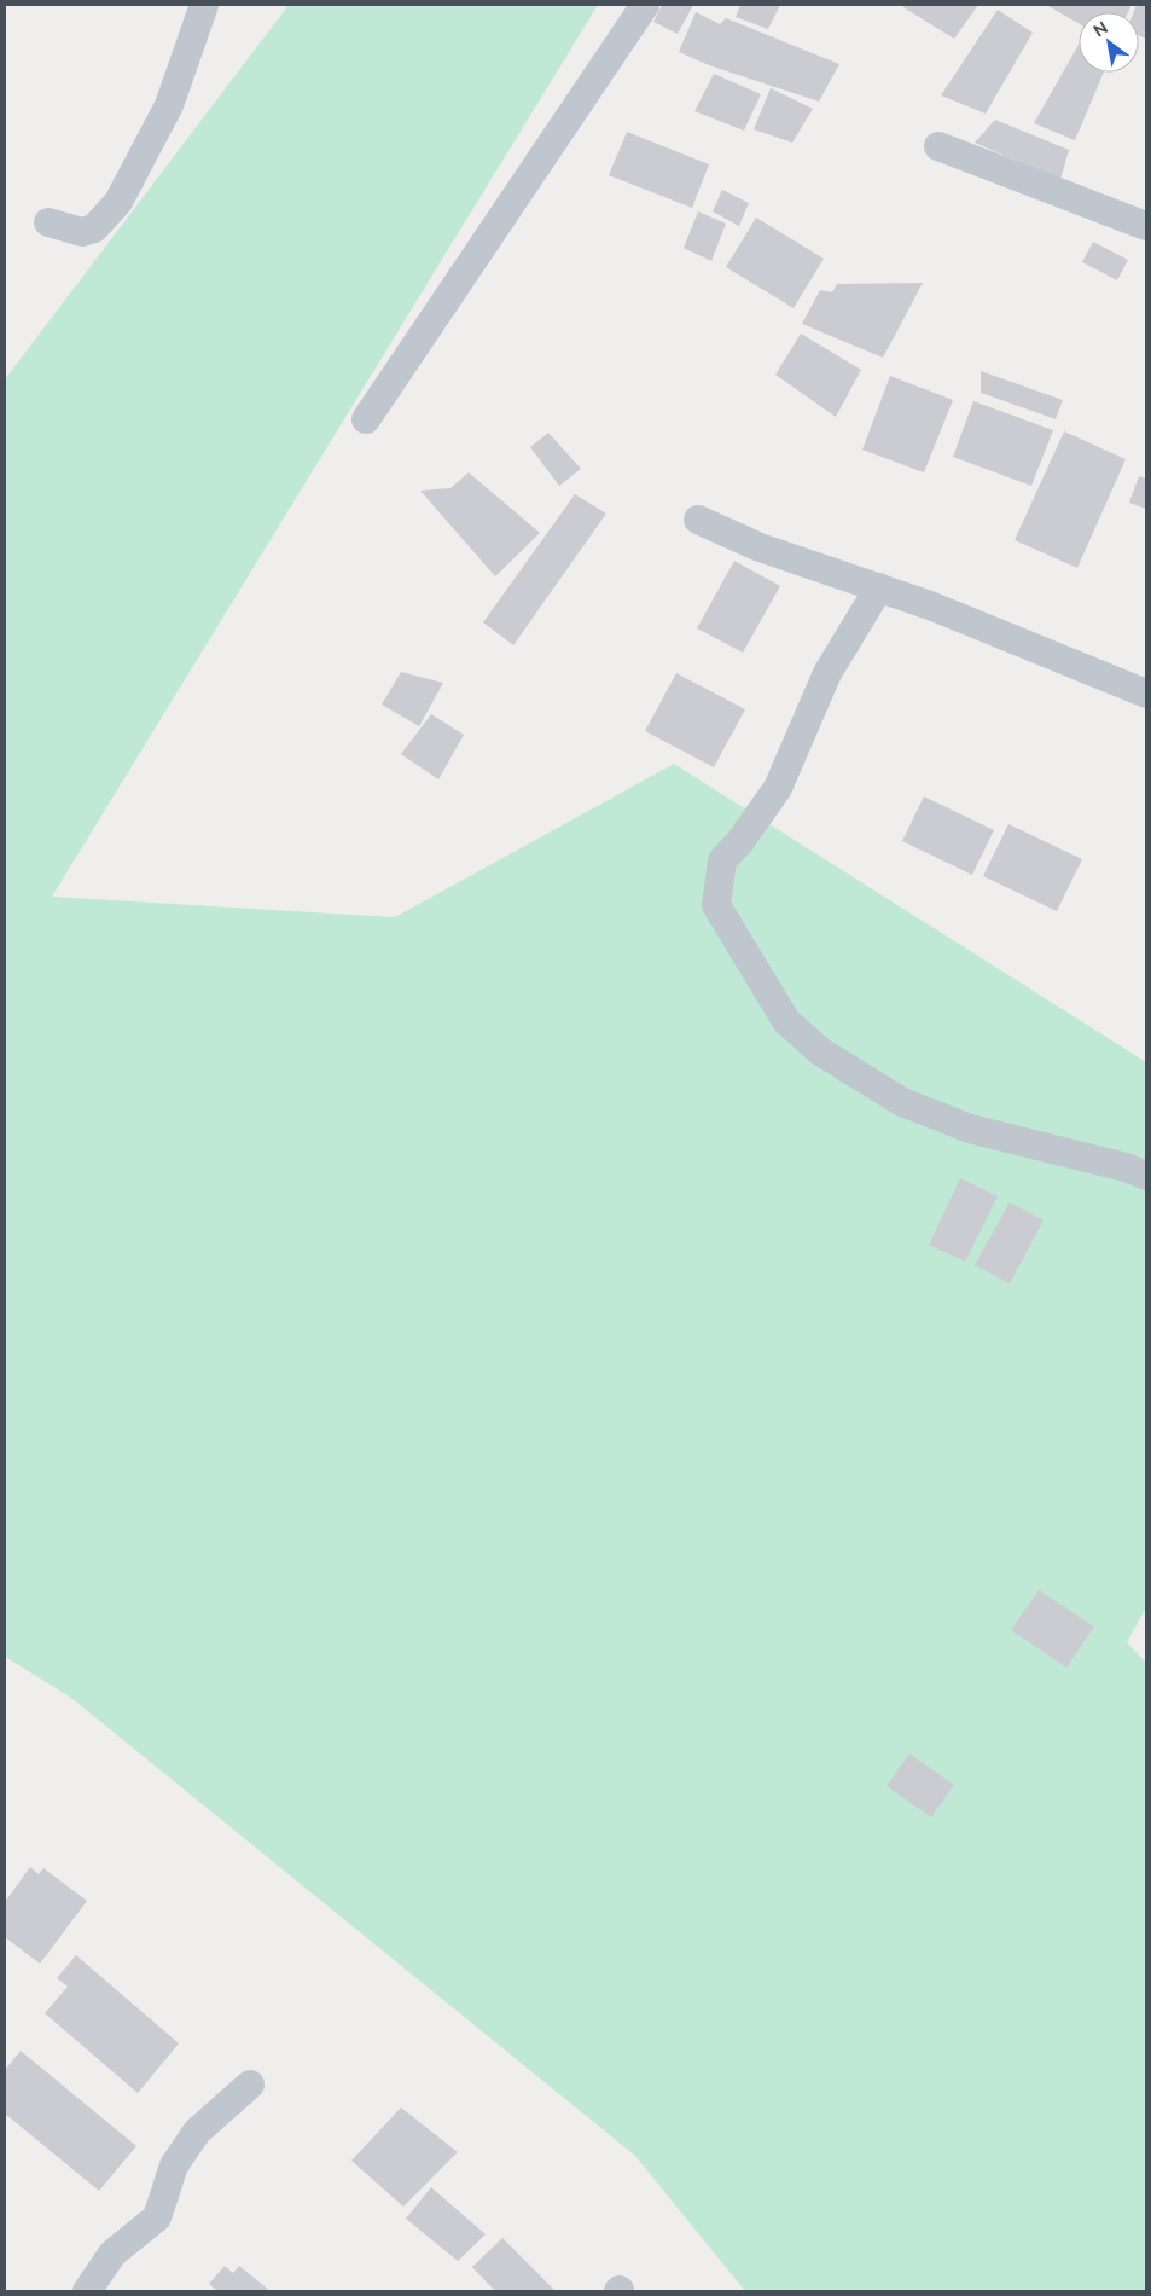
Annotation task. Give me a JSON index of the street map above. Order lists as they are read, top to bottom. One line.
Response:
{"north":"top left"}
